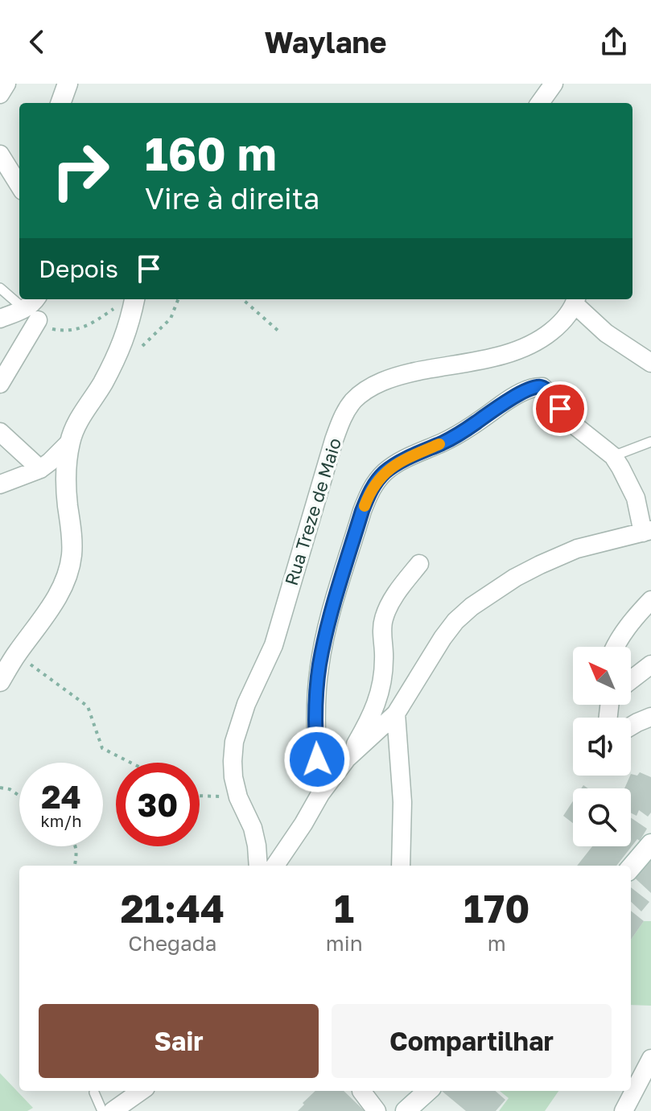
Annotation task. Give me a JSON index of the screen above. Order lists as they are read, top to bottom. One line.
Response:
{"streets":{"street":["Rua Treze de Maio"]},"north":"top left","page":{"header":"Waylane","turn":["160 m","Vire à direita"],"then":"Depois","speed":"24 km/h","limit":"30","eta":["21:44","Chegada","1","min","170","m"],"buttons":["Sair","Compartilhar"]}}
